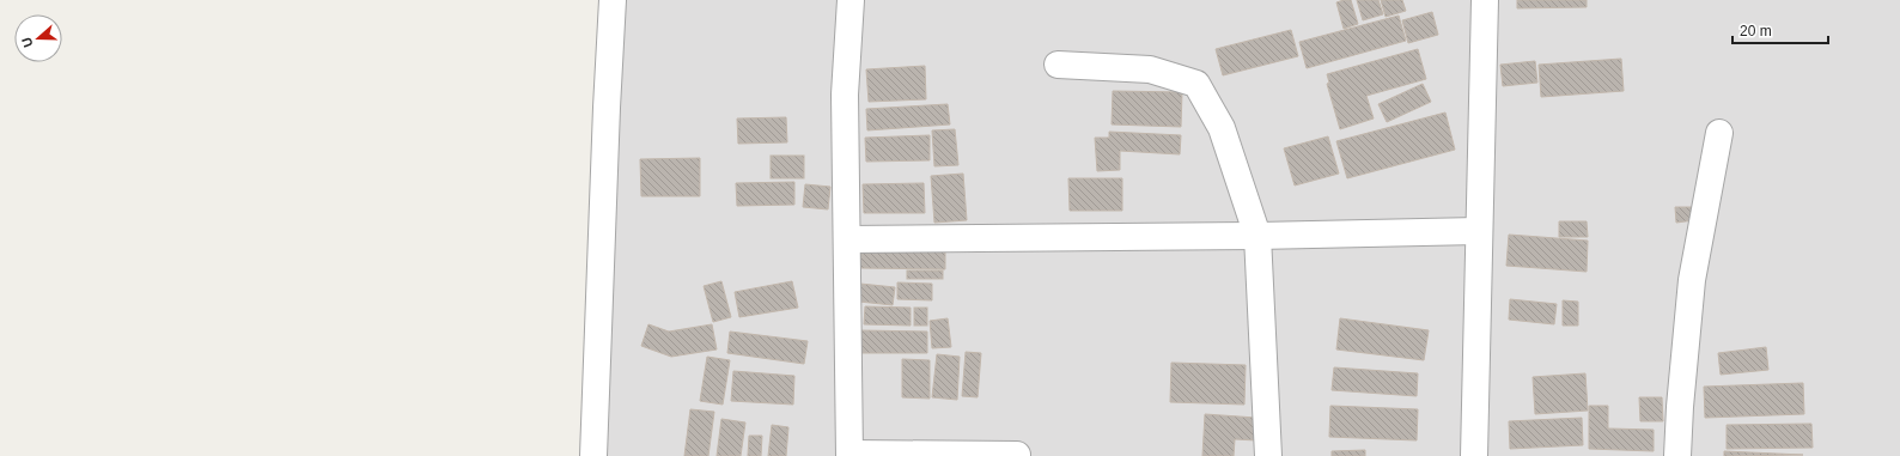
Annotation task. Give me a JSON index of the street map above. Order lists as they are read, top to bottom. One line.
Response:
{"scale_bar":"20 m","north":"left"}
